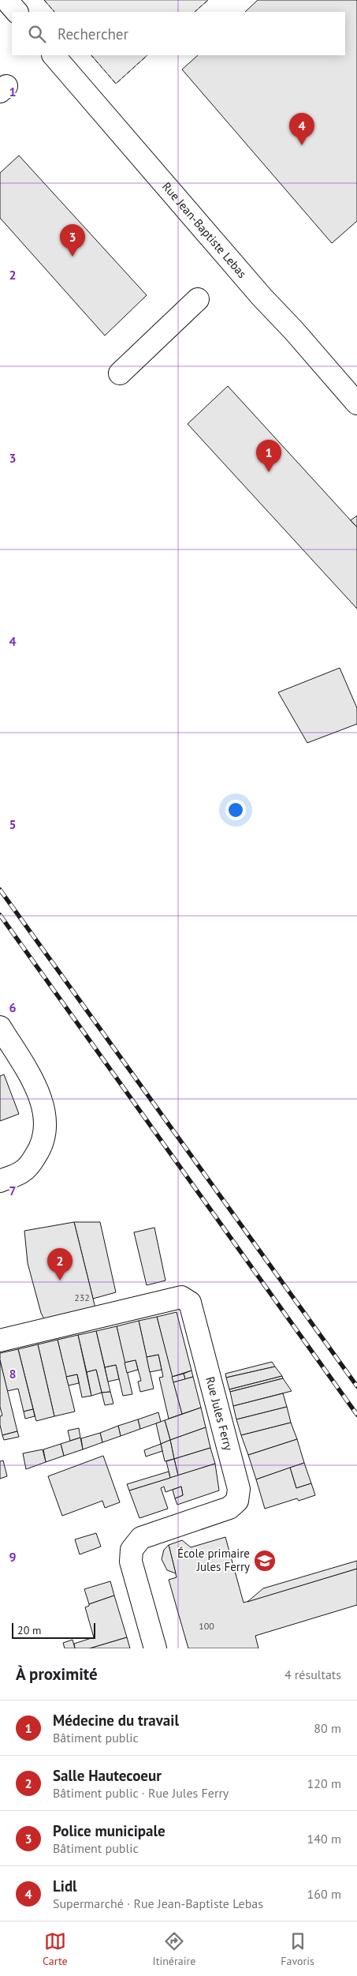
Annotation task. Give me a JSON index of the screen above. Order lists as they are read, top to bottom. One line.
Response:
{"streets":{"street":["Rue Jean-Baptiste Lebas","Rue Jules Ferry"]},"places":{"school or university":["École primaire Jules Ferry"]},"house_numbers":["232","100"],"scale_bar":"20 m","page":{"search":"Rechercher","pins":["4","3","1","2"],"scale":"20 m","heading":["À proximité","4 résultats"],"list":[{"mark":"1","name":"Médecine du travail","note":"Bâtiment public","value":"80 m"},{"mark":"2","name":"Salle Hautecoeur","note":"Bâtiment public · Rue Jules Ferry","value":"120 m"},{"mark":"3","name":"Police municipale","note":"Bâtiment public","value":"140 m"},{"mark":"4","name":"Lidl","note":"Supermarché · Rue Jean-Baptiste Lebas","value":"160 m"}],"nav":["Carte","Itinéraire","Favoris"]},"grid":{"rows":["1","2","3","4","5","6","7","8","9"]}}
